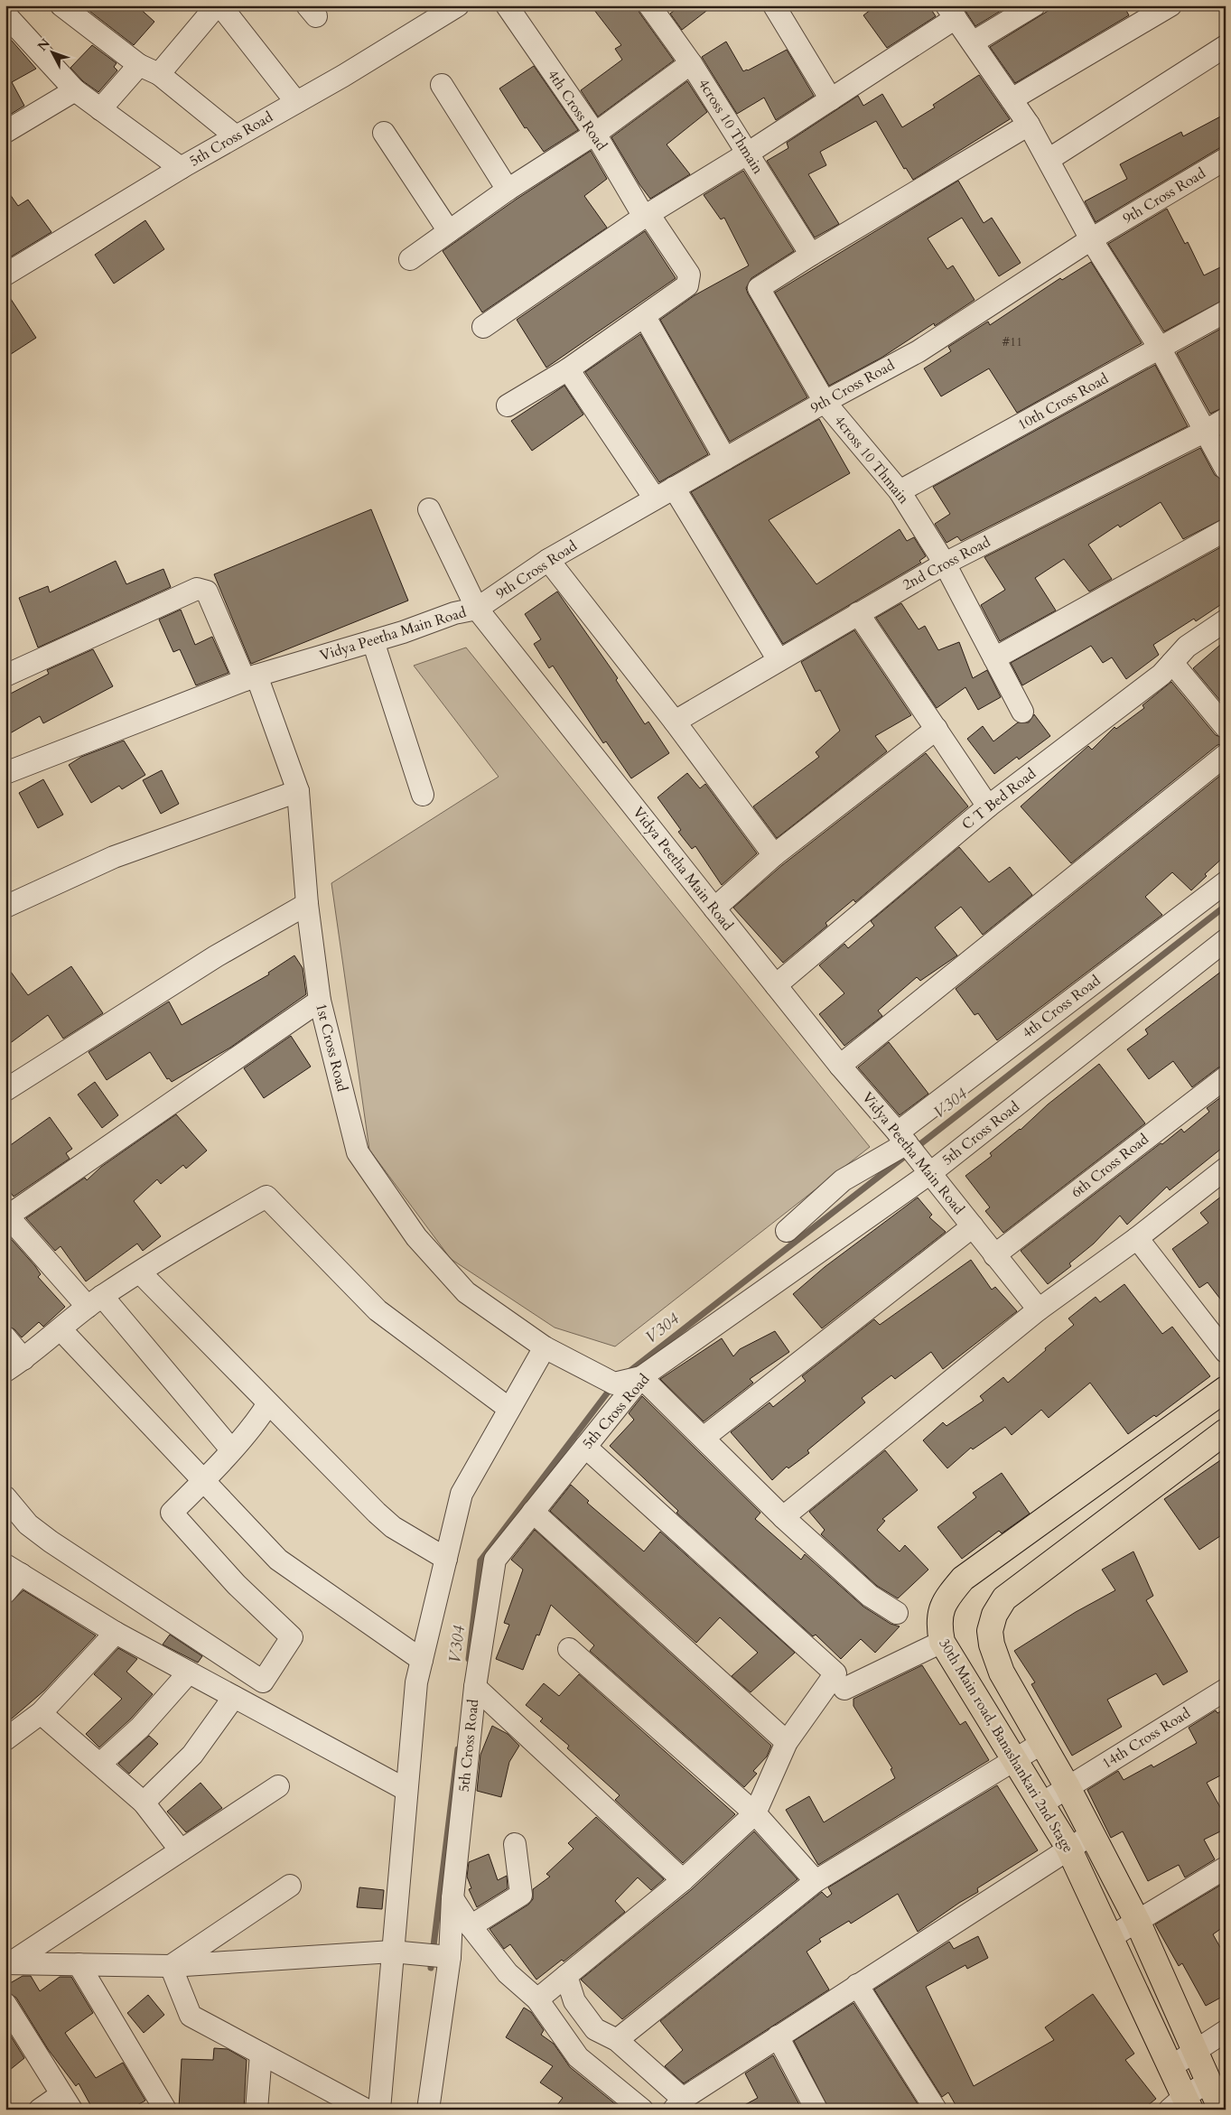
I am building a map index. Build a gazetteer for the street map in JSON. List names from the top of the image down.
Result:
{
  "streets": {
    "main road": ["30th Main road, Banashankari 2nd Stage"],
    "street": [
      "4th Cross Road",
      "4cross 10 Thmain",
      "5th Cross Road",
      "9th Cross Road",
      "10th Cross Road",
      "2nd Cross Road",
      "Vidya Peetha Main Road",
      "C T Bed Road",
      "1st Cross Road",
      "6th Cross Road",
      "14th Cross Road"
    ]
  },
  "crossings": [
    ["4th Cross Road", "5th Cross Road"],
    ["4th Cross Road", "Vidya Peetha Main Road"],
    ["4cross 10 Thmain", "9th Cross Road"],
    ["4cross 10 Thmain", "10th Cross Road"],
    ["4cross 10 Thmain", "2nd Cross Road"],
    ["5th Cross Road", "Vidya Peetha Main Road"],
    ["5th Cross Road", "1st Cross Road"],
    ["9th Cross Road", "Vidya Peetha Main Road"],
    ["Vidya Peetha Main Road", "C T Bed Road"],
    ["Vidya Peetha Main Road", "1st Cross Road"],
    ["Vidya Peetha Main Road", "6th Cross Road"],
    ["14th Cross Road", "30th Main road, Banashankari 2nd Stage"]
  ],
  "water": ["V304"],
  "house_numbers": ["#11"],
  "north": "top left"
}
